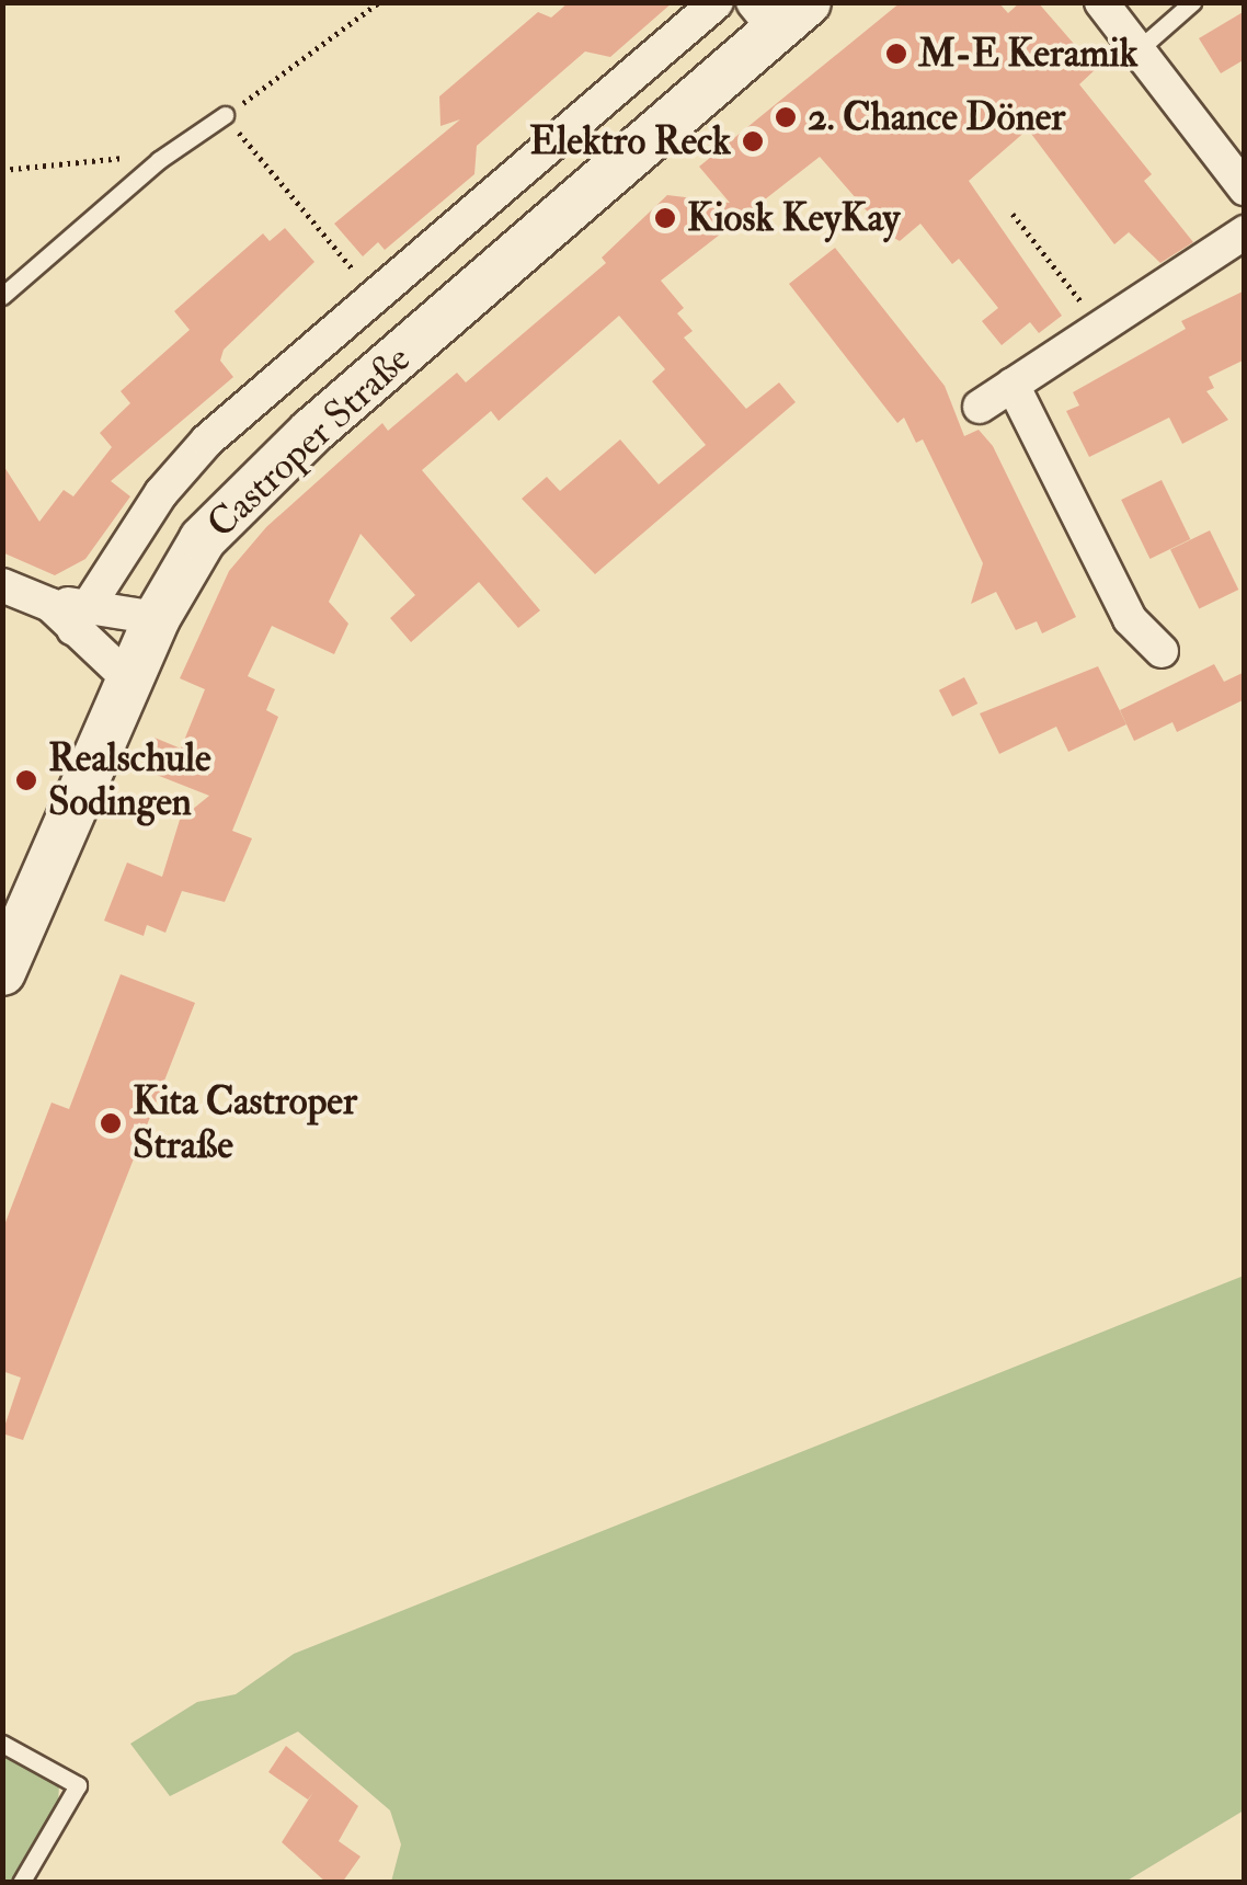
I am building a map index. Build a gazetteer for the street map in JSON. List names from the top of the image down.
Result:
{
  "streets": {
    "main road": ["Castroper Straße"]
  },
  "places": [
    "M-E Keramik",
    "2. Chance Döner",
    "Elektro Reck",
    "Kiosk KeyKay",
    "Realschule Sodingen",
    "Kita Castroper Straße"
  ]
}
